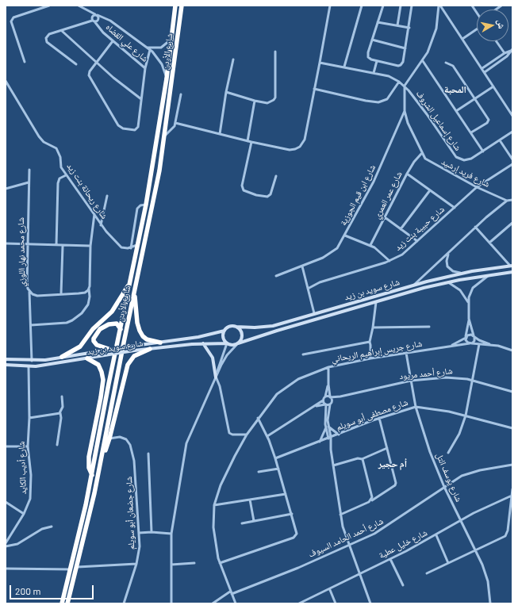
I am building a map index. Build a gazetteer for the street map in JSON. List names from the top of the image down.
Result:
{
  "streets": {
    "highway": ["شارع الأردن"],
    "main road": ["شارع سويد بن زيد"],
    "street": [
      "شارع علي القضاه",
      "شارع إسماعيل الشروف",
      "شارع فريد إرشيد",
      "شارع ريحانة بنت زيد",
      "شارع ابن قيم الجوزية",
      "شارع عمر العمري",
      "شارع حبيبة بنت زيد",
      "شارع محمد نهار اللوزي",
      "شارع جريس إبراهيم الريحاني",
      "شارع أحمد مريود",
      "شارع مصطفى أبو سويلم",
      "شارع أديب الكايد",
      "شارع يوسف التل",
      "شارع جضعان أبو سويلم",
      "شارع أحمد الحامد السيوف",
      "شارع خليل عطية"
    ]
  },
  "crossings": [
    ["شارع الأردن", "شارع جضعان أبو سويلم"],
    ["شارع فريد إرشيد", "شارع عمر العمري"],
    ["شارع فريد إرشيد", "شارع حبيبة بنت زيد"],
    ["شارع سويد بن زيد", "شارع أديب الكايد"],
    ["شارع جريس إبراهيم الريحاني", "شارع يوسف التل"],
    ["شارع جريس إبراهيم الريحاني", "شارع أحمد الحامد السيوف"],
    ["شارع أحمد مريود", "شارع يوسف التل"],
    ["شارع مصطفى أبو سويلم", "شارع يوسف التل"],
    ["شارع يوسف التل", "شارع أحمد الحامد السيوف"],
    ["شارع يوسف التل", "شارع خليل عطية"]
  ],
  "districts": ["المحبة", "أم حجير"],
  "scale_bar": "200 m",
  "north": "right"
}
